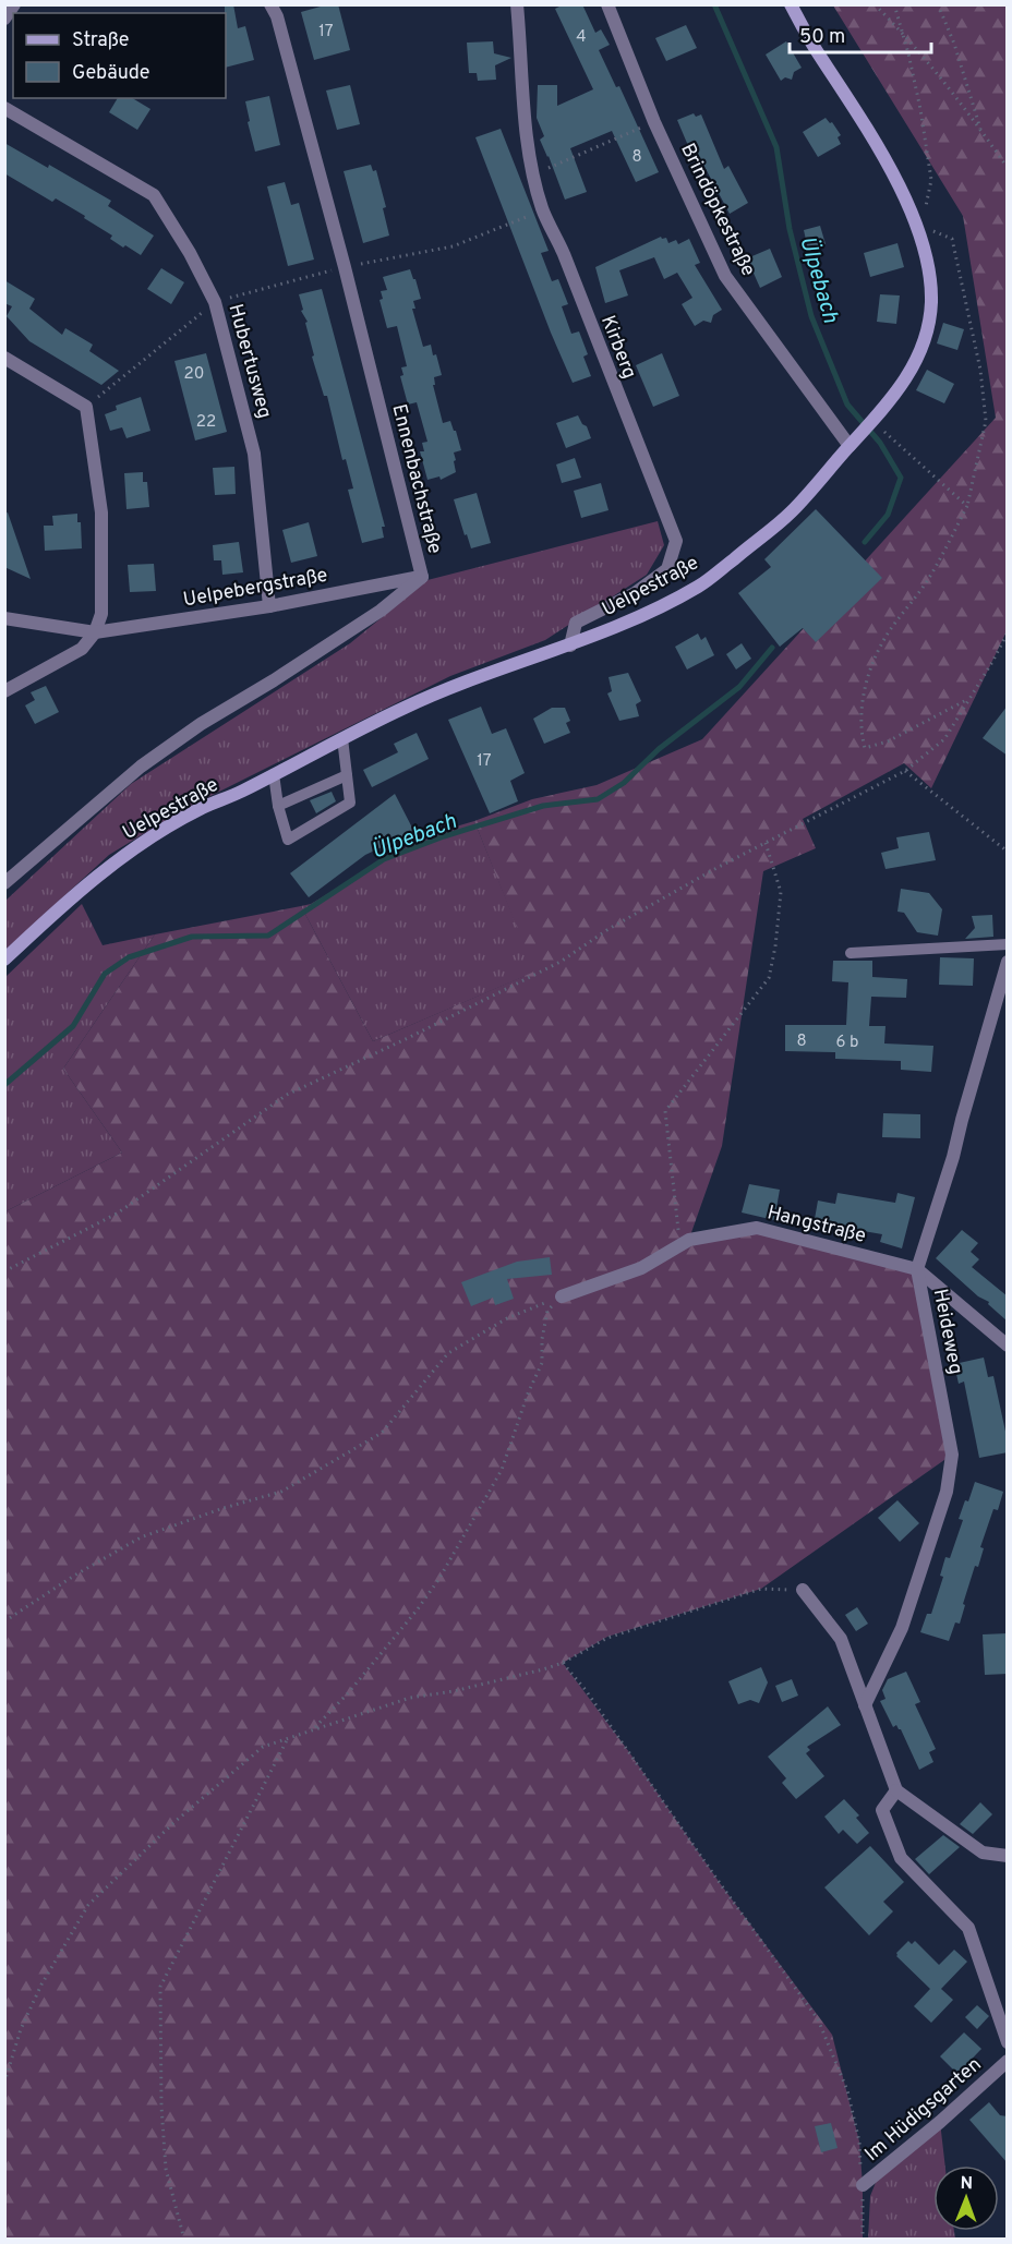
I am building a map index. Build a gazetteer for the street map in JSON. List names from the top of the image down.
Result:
{
  "streets": {
    "main road": ["Uelpestraße"],
    "street": [
      "Brindöpkestraße",
      "Kirberg",
      "Hubertusweg",
      "Ennenbachstraße",
      "Uelpebergstraße",
      "Hangstraße",
      "Heideweg",
      "Im Hüdigsgarten"
    ]
  },
  "crossings": [
    ["Brindöpkestraße", "Uelpestraße"],
    ["Kirberg", "Uelpestraße"],
    ["Hubertusweg", "Uelpebergstraße"],
    ["Ennenbachstraße", "Uelpebergstraße"],
    ["Hangstraße", "Heideweg"]
  ],
  "water": ["Ülpebach"],
  "house_numbers": [
    "17",
    "4",
    "8",
    "20",
    "22",
    "17",
    "8",
    "6 b"
  ],
  "legend": ["Straße", "Gebäude"],
  "scale_bar": "50 m",
  "north": "top"
}
